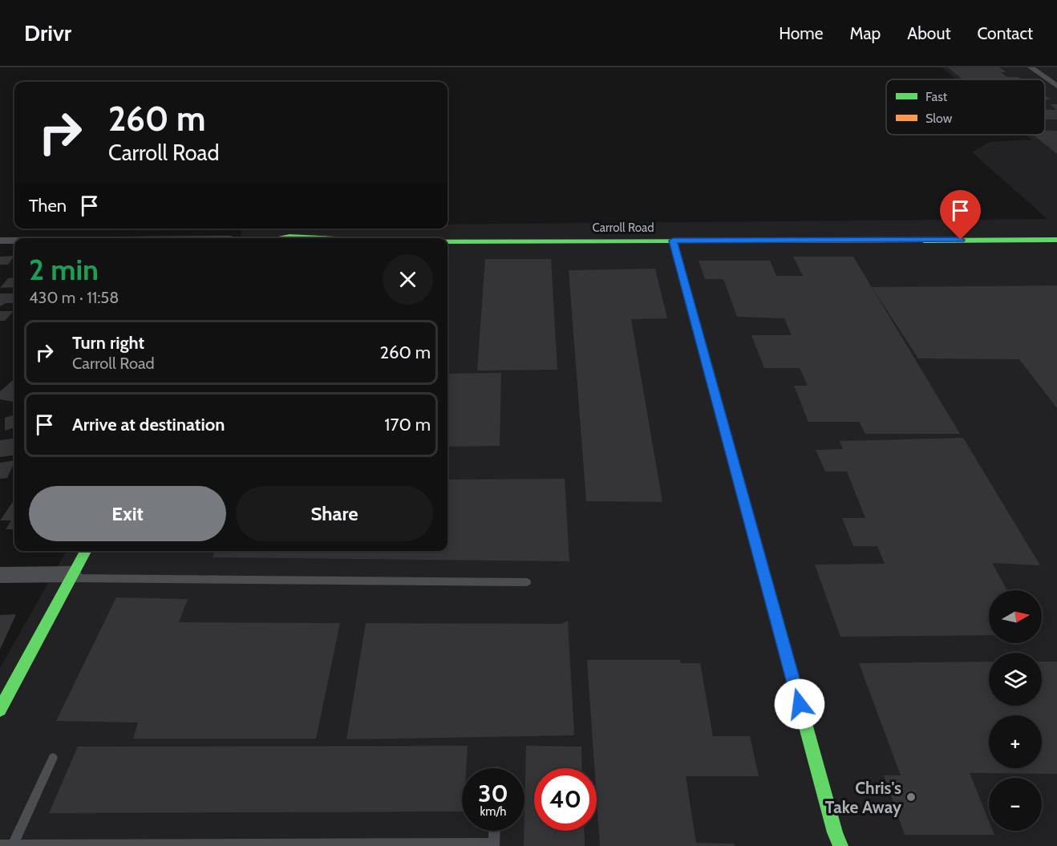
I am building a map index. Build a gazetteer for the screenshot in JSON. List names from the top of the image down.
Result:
{
  "streets": {
    "street": ["Carroll Road"]
  },
  "places": ["Chris's Take Away"],
  "legend": ["Fast", "Slow"],
  "north": "right",
  "page": {
    "header": "Drivr",
    "nav": [
      "Home",
      "Map",
      "About",
      "Contact"
    ],
    "turn": ["260 m", "Carroll Road"],
    "then": "Then",
    "heading": ["2 min", "430 m · 11:58"],
    "list": [
      {
        "name": "Turn right",
        "note": "Carroll Road",
        "value": "260 m"
      },
      {
        "name": "Arrive at destination",
        "value": "170 m"
      }
    ],
    "buttons": ["Exit", "Share"],
    "map_buttons": ["+", "−"],
    "speed": "30 km/h",
    "limit": "40"
  }
}
